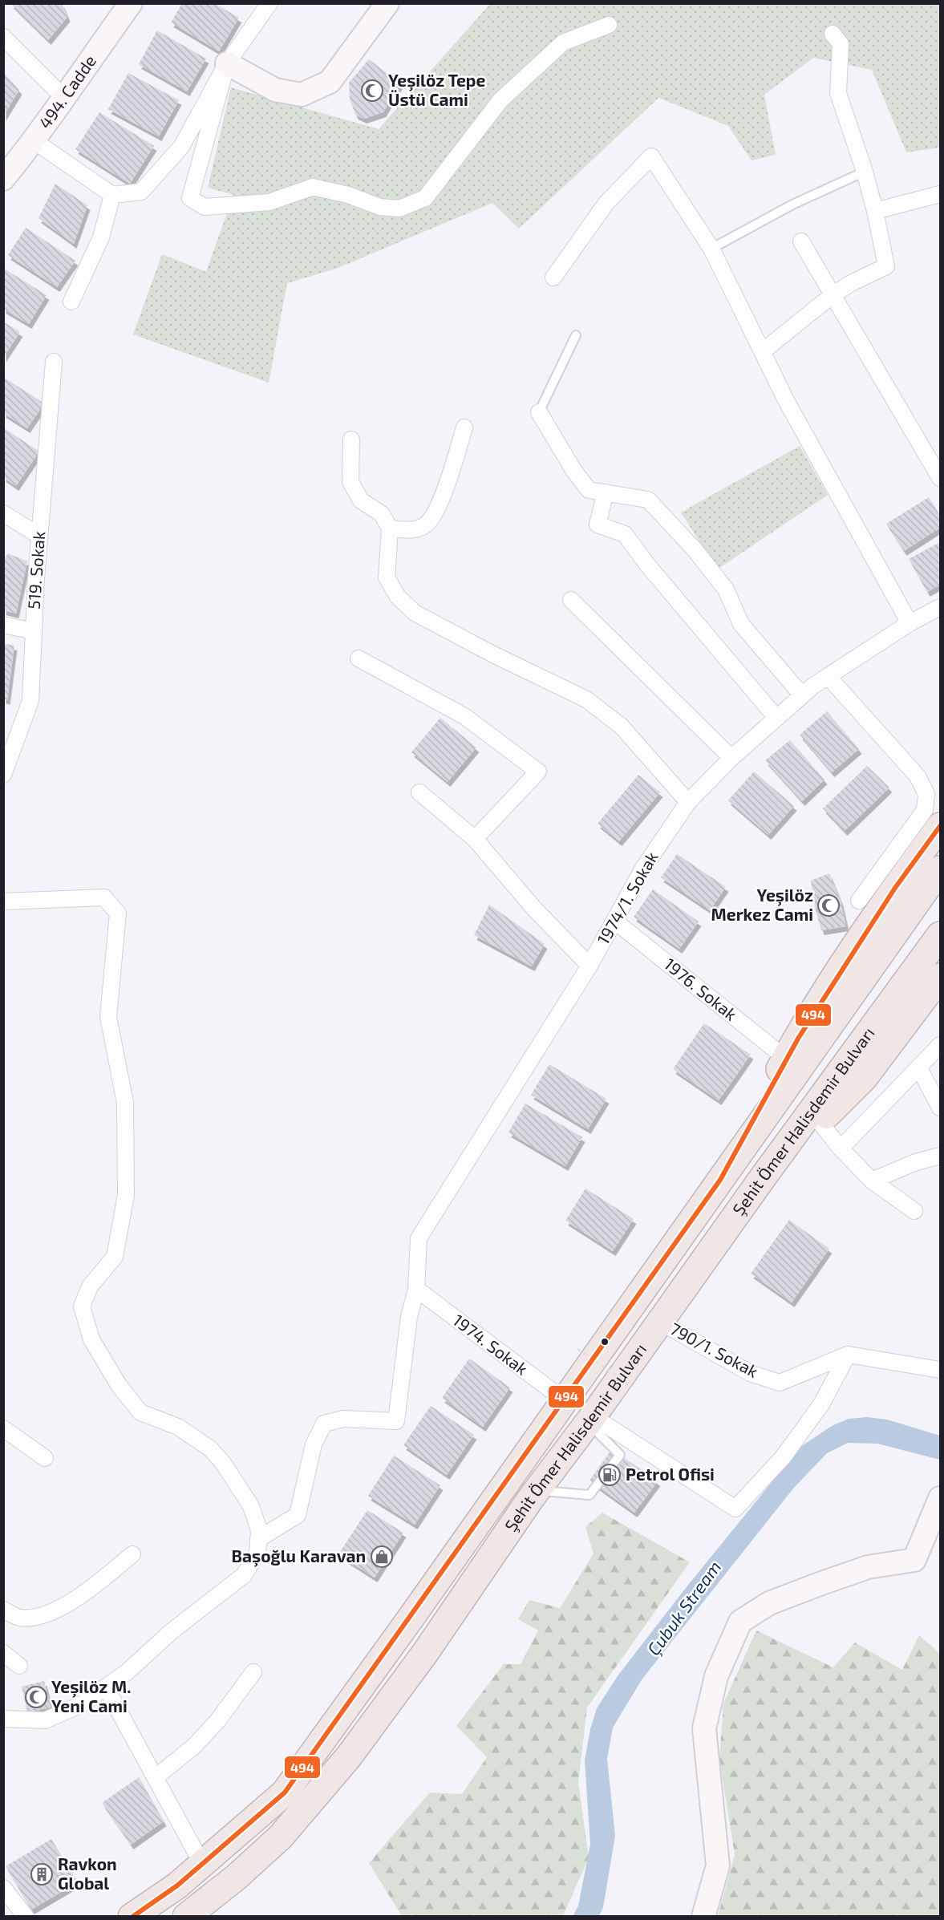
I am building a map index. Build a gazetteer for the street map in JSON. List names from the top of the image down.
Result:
{
  "streets": {
    "highway": ["Şehit Ömer Halisdemir Bulvarı"],
    "street": [
      "494. Cadde",
      "519. Sokak",
      "1974/1. Sokak",
      "1976. Sokak",
      "1974. Sokak",
      "790/1. Sokak"
    ]
  },
  "crossings": [
    ["1974/1. Sokak", "1976. Sokak"],
    ["1974/1. Sokak", "1974. Sokak"],
    ["1976. Sokak", "Şehit Ömer Halisdemir Bulvarı"],
    ["Şehit Ömer Halisdemir Bulvarı", "1974. Sokak"],
    ["Şehit Ömer Halisdemir Bulvarı", "790/1. Sokak"]
  ],
  "water": ["Çubuk Stream"],
  "places": {
    "mosque": ["Yeşilöz Tepe Üstü Cami", "Yeşilöz Merkez Cami", "Yeşilöz M. Yeni Cami"],
    "fuel station": ["Petrol Ofisi"],
    "shop": ["Başoğlu Karavan"],
    "building": ["Ravkon Global"]
  },
  "lines": ["transit line 494"]
}
